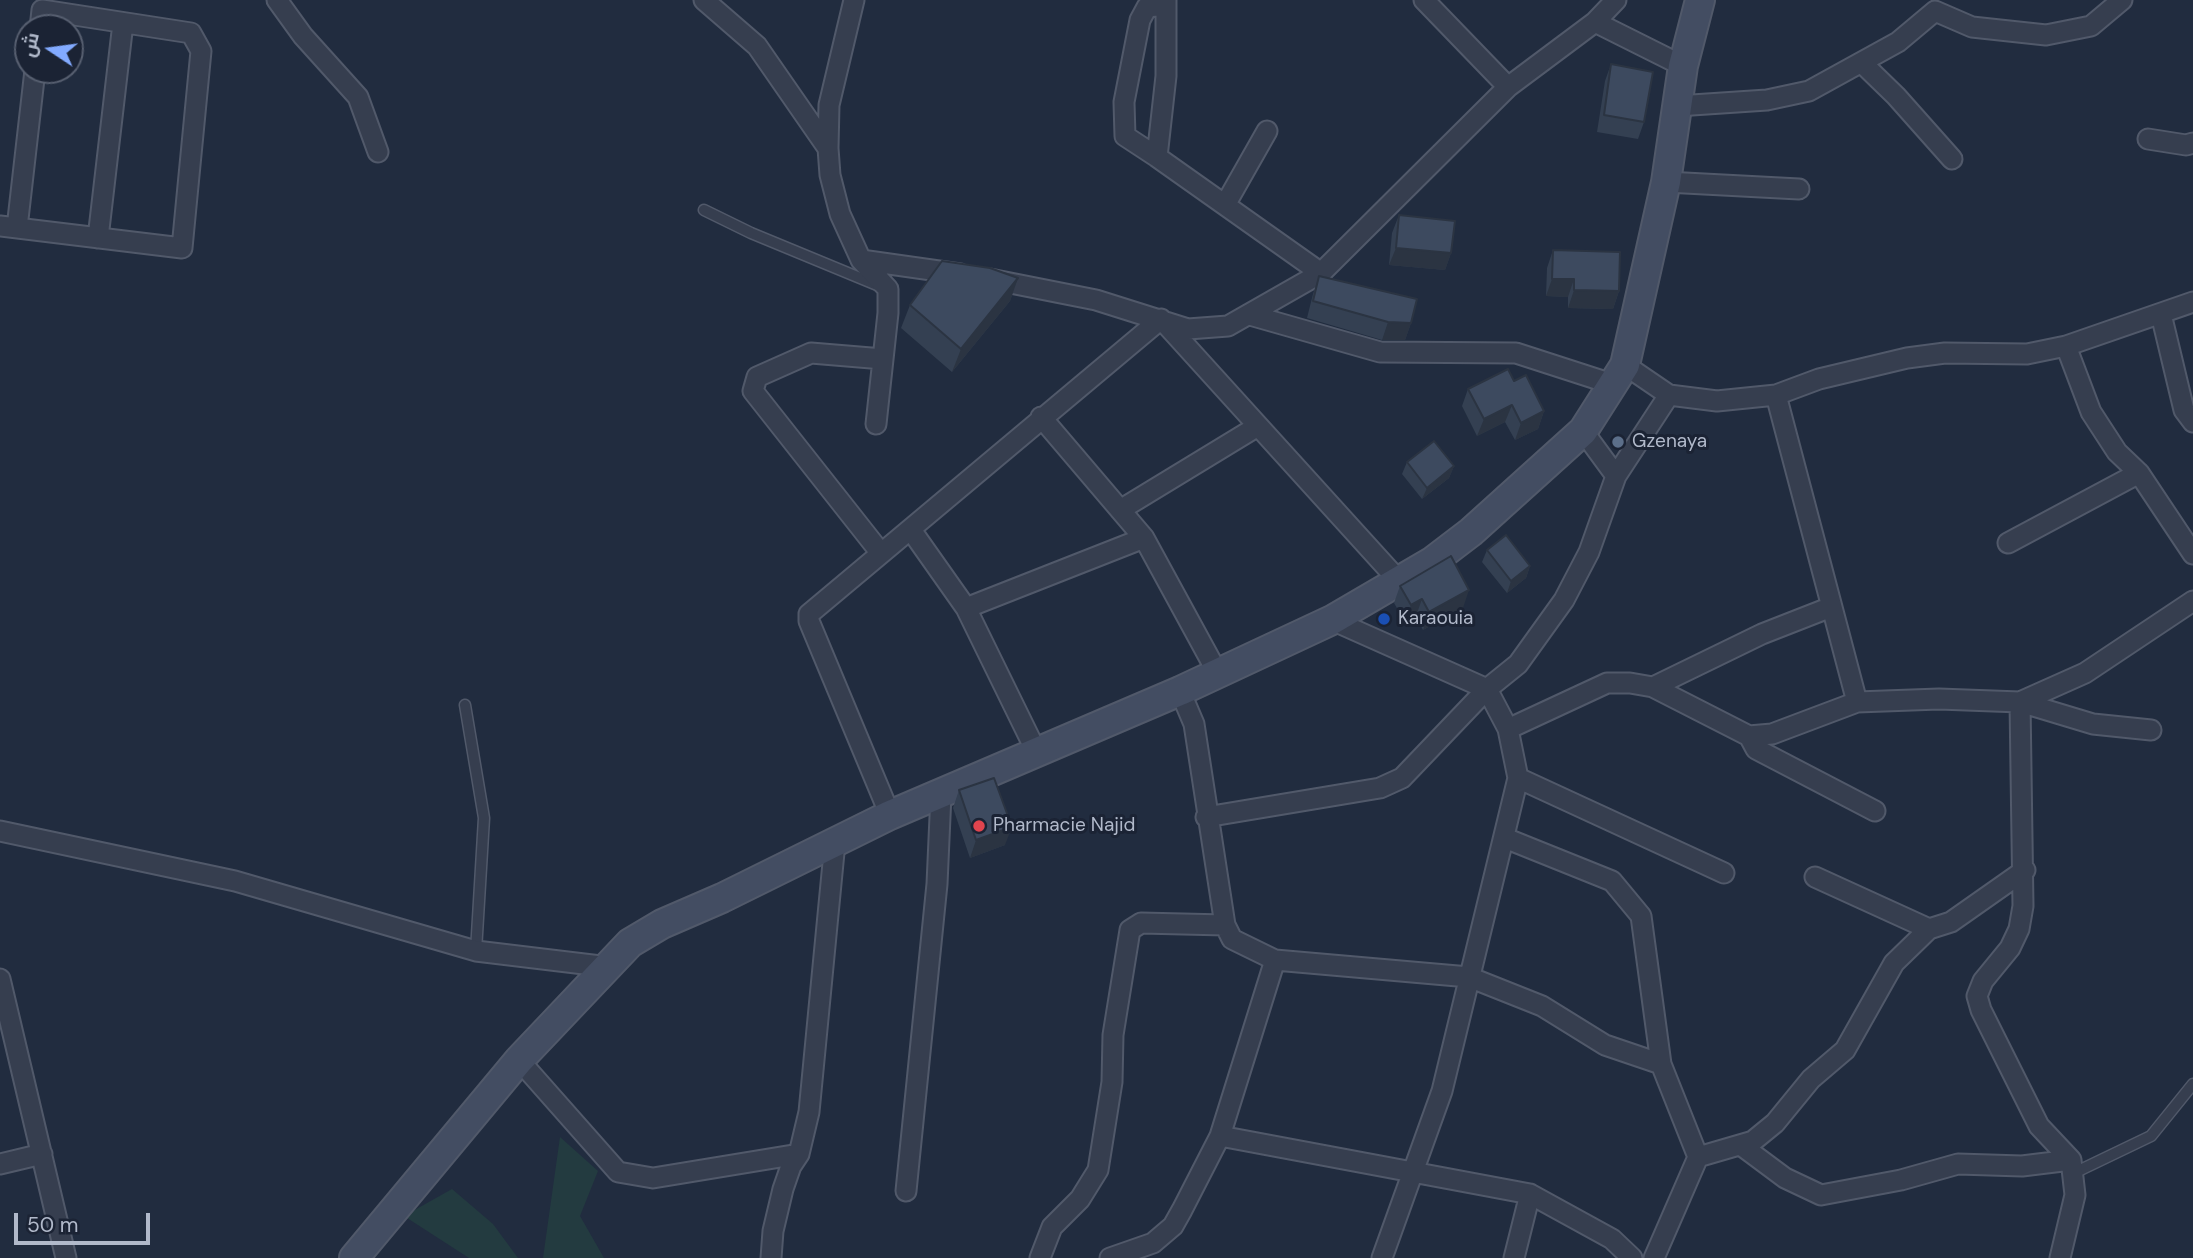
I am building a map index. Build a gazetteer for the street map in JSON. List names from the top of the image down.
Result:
{
  "places": ["Gzenaya", "Karaouia", "Pharmacie Najid"],
  "scale_bar": "50 m",
  "north": "left"
}
